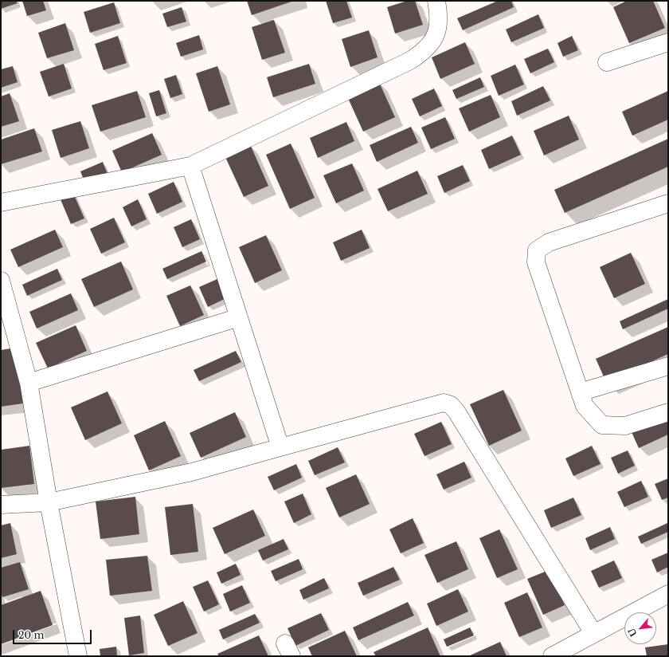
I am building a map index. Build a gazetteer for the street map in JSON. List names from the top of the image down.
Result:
{
  "scale_bar": "20 m",
  "north": "bottom left"
}
